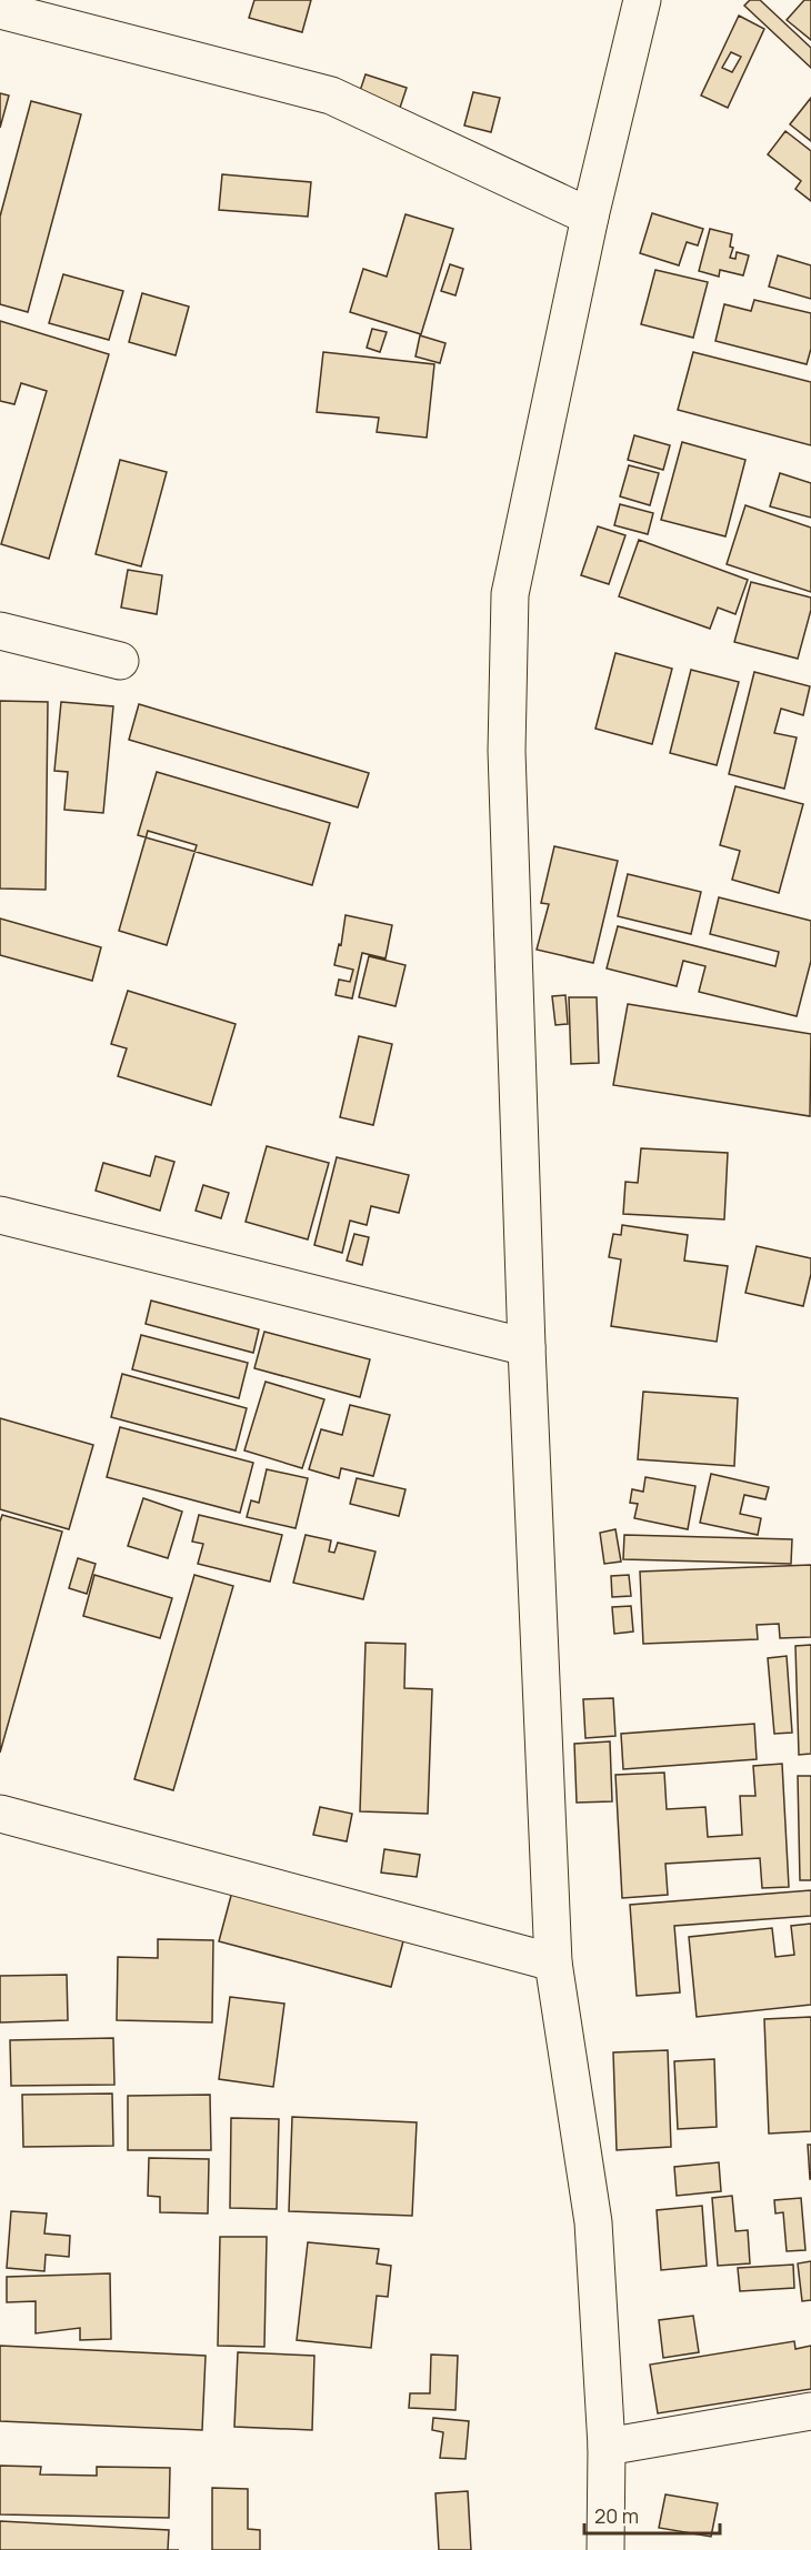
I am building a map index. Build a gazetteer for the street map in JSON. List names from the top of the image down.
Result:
{
  "scale_bar": "20 m"
}
